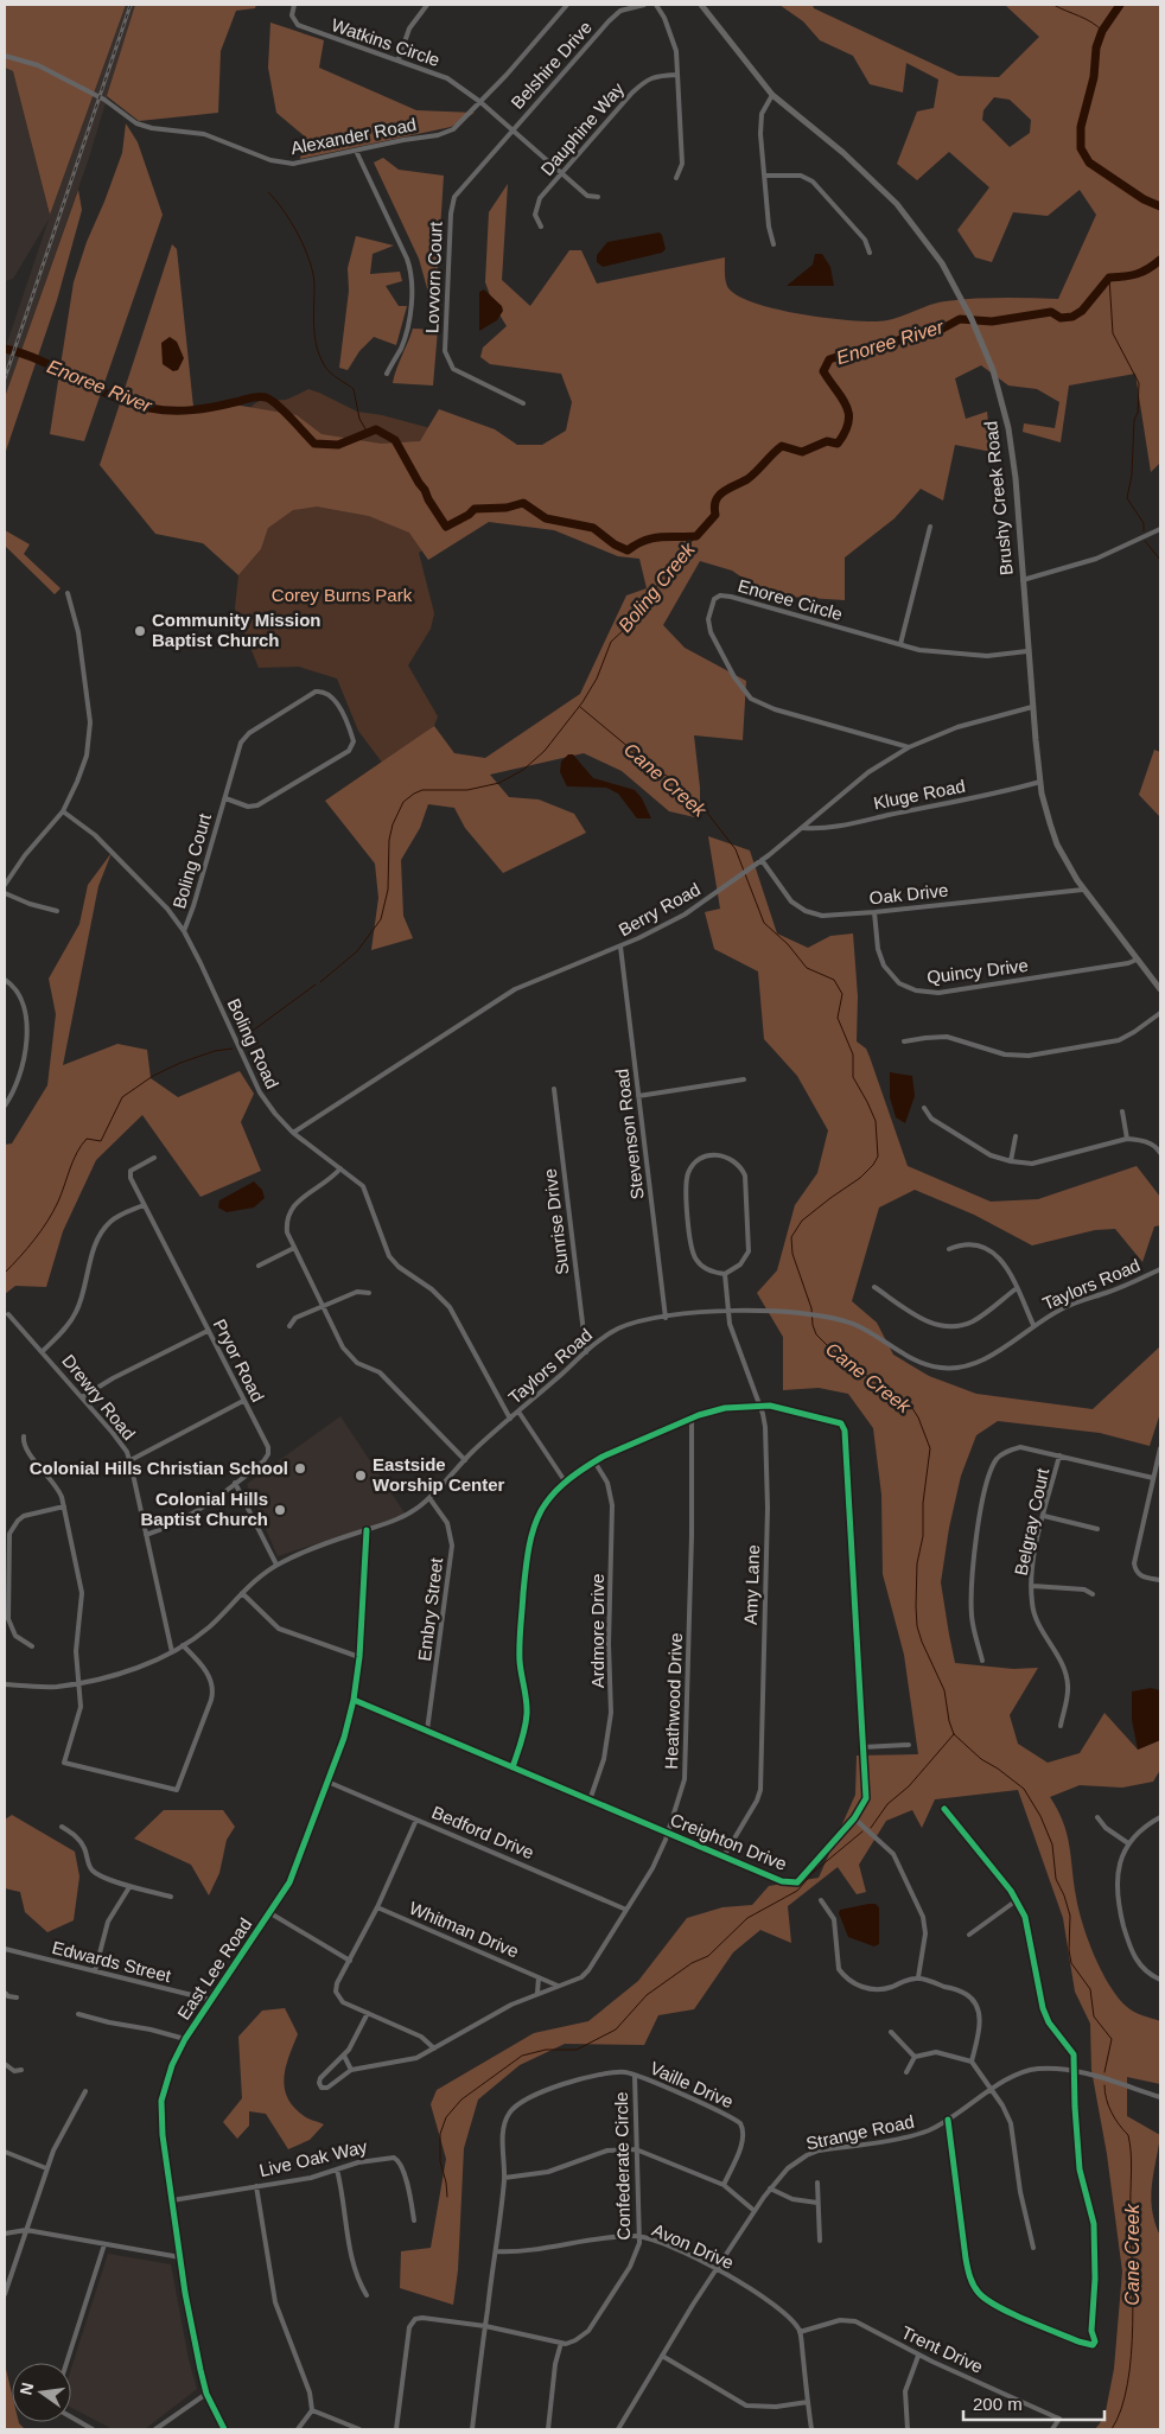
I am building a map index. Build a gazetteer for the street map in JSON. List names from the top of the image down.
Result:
{
  "streets": {
    "main road": ["Brushy Creek Road"],
    "street": [
      "Watkins Circle",
      "Belshire Drive",
      "Dauphine Way",
      "Alexander Road",
      "Lovvorn Court",
      "Enoree Circle",
      "Kluge Road",
      "Boling Court",
      "Oak Drive",
      "Berry Road",
      "Quincy Drive",
      "Boling Road",
      "Stevenson Road",
      "Sunrise Drive",
      "Taylors Road",
      "Pryor Road",
      "Drewry Road",
      "Belgray Court",
      "Amy Lane",
      "Embry Street",
      "Ardmore Drive",
      "Heathwood Drive",
      "Bedford Drive",
      "Creighton Drive",
      "Whitman Drive",
      "Edwards Street",
      "East Lee Road",
      "Vaille Drive",
      "Strange Road",
      "Live Oak Way",
      "Confederate Circle",
      "Avon Drive",
      "Trent Drive"
    ]
  },
  "crossings": [
    ["Watkins Circle", "Belshire Drive"],
    ["Watkins Circle", "Dauphine Way"],
    ["Watkins Circle", "Alexander Road"],
    ["Watkins Circle", "Lovvorn Court"],
    ["Belshire Drive", "Lovvorn Court"],
    ["Brushy Creek Road", "Enoree Circle"],
    ["Brushy Creek Road", "Kluge Road"],
    ["Brushy Creek Road", "Oak Drive"],
    ["Brushy Creek Road", "Berry Road"],
    ["Brushy Creek Road", "Quincy Drive"],
    ["Enoree Circle", "Berry Road"],
    ["Kluge Road", "Berry Road"],
    ["Boling Court", "Boling Road"],
    ["Oak Drive", "Berry Road"],
    ["Oak Drive", "Quincy Drive"],
    ["Berry Road", "Boling Road"],
    ["Berry Road", "Stevenson Road"],
    ["Boling Road", "Taylors Road"],
    ["Stevenson Road", "Taylors Road"],
    ["Sunrise Drive", "Taylors Road"],
    ["Taylors Road", "Drewry Road"],
    ["Taylors Road", "Amy Lane"],
    ["Taylors Road", "Embry Street"],
    ["Taylors Road", "East Lee Road"],
    ["Pryor Road", "Drewry Road"],
    ["Amy Lane", "Creighton Drive"],
    ["Embry Street", "Creighton Drive"],
    ["Ardmore Drive", "Creighton Drive"],
    ["Heathwood Drive", "Bedford Drive"],
    ["Heathwood Drive", "Creighton Drive"],
    ["Heathwood Drive", "Whitman Drive"],
    ["Bedford Drive", "East Lee Road"],
    ["Creighton Drive", "East Lee Road"],
    ["Edwards Street", "East Lee Road"],
    ["East Lee Road", "Live Oak Way"],
    ["Vaille Drive", "Confederate Circle"],
    ["Strange Road", "Avon Drive"],
    ["Confederate Circle", "Avon Drive"],
    ["Avon Drive", "Trent Drive"]
  ],
  "water": ["Enoree River", "Boling Creek", "Cane Creek"],
  "parks": ["Corey Burns Park"],
  "places": [
    "Community Mission Baptist Church",
    "Colonial Hills Christian School",
    "Eastside Worship Center",
    "Colonial Hills Baptist Church"
  ],
  "scale_bar": "200 m",
  "north": "left"
}
